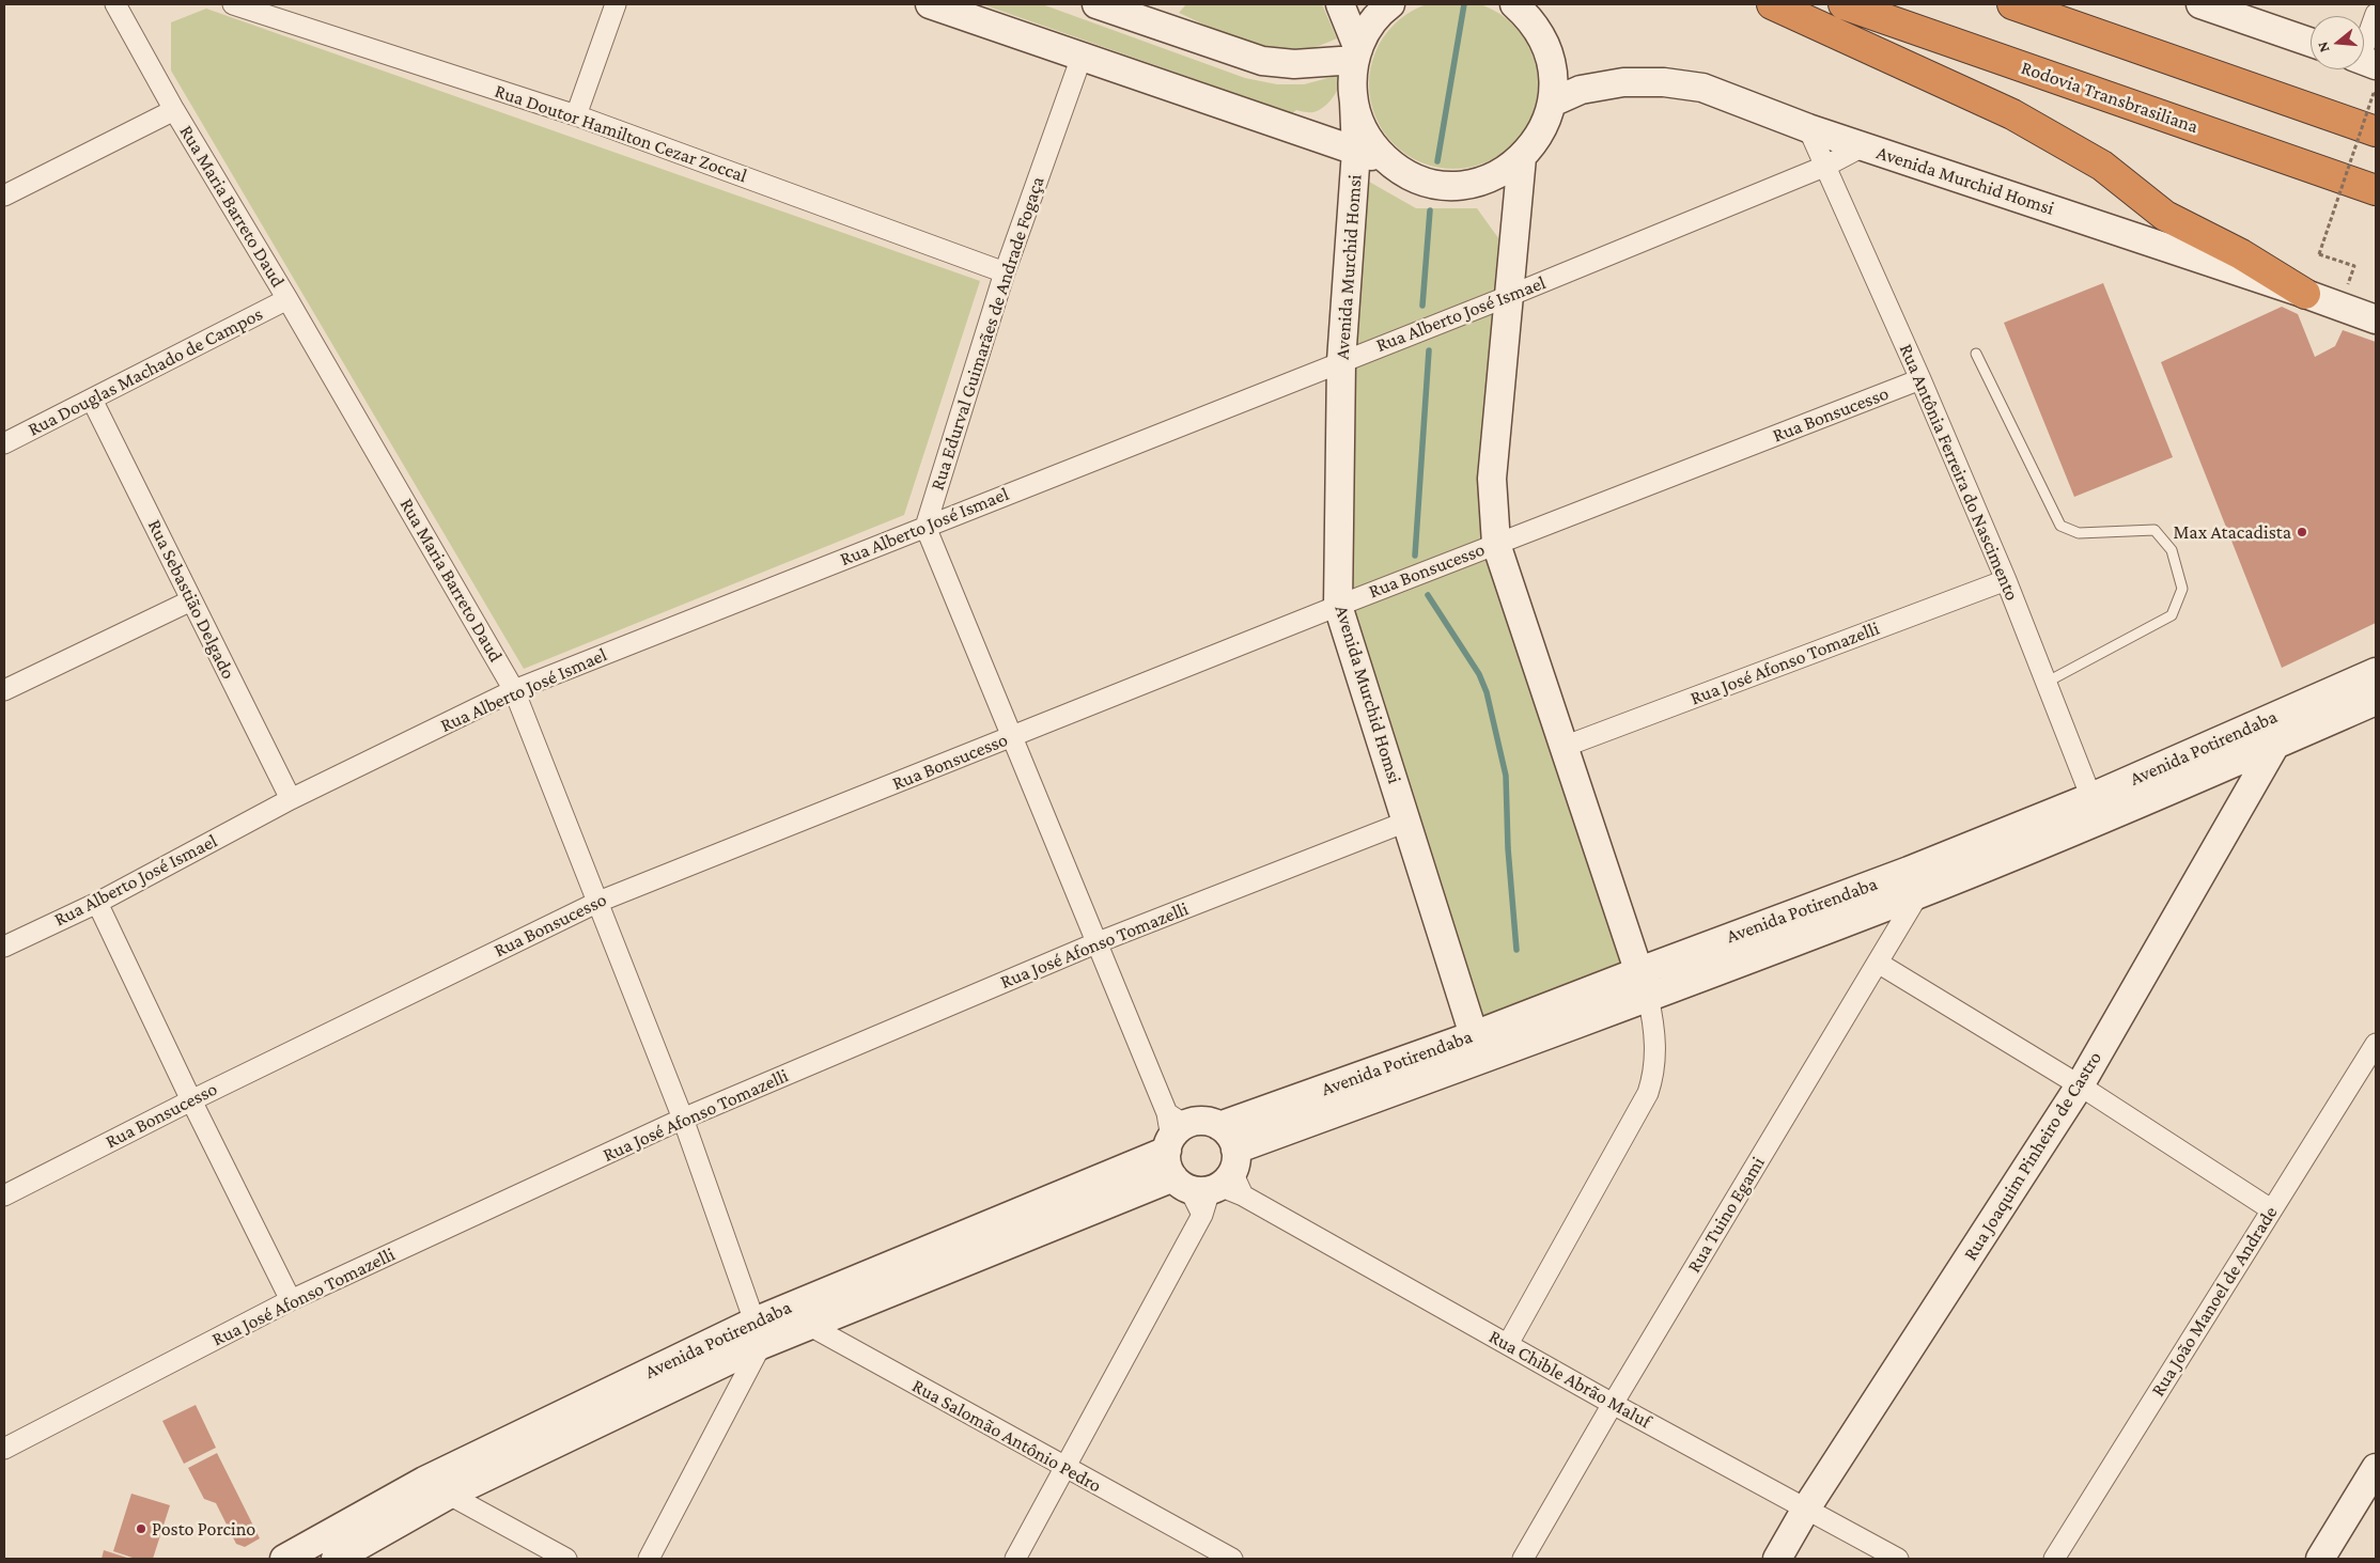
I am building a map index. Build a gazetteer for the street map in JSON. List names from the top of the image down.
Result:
{
  "streets": {
    "highway": ["Rodovia Transbrasiliana"],
    "main road": ["Avenida Murchid Homsi", "Avenida Potirendaba", "Rua Joaquim Pinheiro de Castro"],
    "street": [
      "Rua Doutor Hamilton Cezar Zoccal",
      "Rua Maria Barreto Daud",
      "Rua Alberto José Ismael",
      "Rua Edurval Guimarães de Andrade Fogaça",
      "Rua Douglas Machado de Campos",
      "Rua Bonsucesso",
      "Rua Antônia Ferreira do Nascimento",
      "Rua Sebastião Delgado",
      "Rua José Afonso Tomazelli",
      "Rua Tuino Egami",
      "Rua João Manoel de Andrade",
      "Rua Chible Abrão Maluf",
      "Rua Salomão Antônio Pedro"
    ]
  },
  "crossings": [
    ["Rua Doutor Hamilton Cezar Zoccal", "Rua Edurval Guimarães de Andrade Fogaça"],
    ["Avenida Murchid Homsi", "Rua Alberto José Ismael"],
    ["Avenida Murchid Homsi", "Rua Edurval Guimarães de Andrade Fogaça"],
    ["Avenida Murchid Homsi", "Rua Bonsucesso"],
    ["Avenida Murchid Homsi", "Rua Antônia Ferreira do Nascimento"],
    ["Avenida Murchid Homsi", "Rua José Afonso Tomazelli"],
    ["Avenida Murchid Homsi", "Avenida Potirendaba"],
    ["Rua Maria Barreto Daud", "Rua Alberto José Ismael"],
    ["Rua Maria Barreto Daud", "Rua Douglas Machado de Campos"],
    ["Rua Maria Barreto Daud", "Rua Bonsucesso"],
    ["Rua Maria Barreto Daud", "Rua José Afonso Tomazelli"],
    ["Rua Maria Barreto Daud", "Avenida Potirendaba"],
    ["Rua Alberto José Ismael", "Rua Edurval Guimarães de Andrade Fogaça"],
    ["Rua Alberto José Ismael", "Rua Antônia Ferreira do Nascimento"],
    ["Rua Alberto José Ismael", "Rua Sebastião Delgado"],
    ["Rua Douglas Machado de Campos", "Rua Sebastião Delgado"],
    ["Rua Bonsucesso", "Rua Antônia Ferreira do Nascimento"],
    ["Rua Antônia Ferreira do Nascimento", "Rua José Afonso Tomazelli"],
    ["Rua Antônia Ferreira do Nascimento", "Avenida Potirendaba"],
    ["Avenida Potirendaba", "Rua Joaquim Pinheiro de Castro"],
    ["Avenida Potirendaba", "Rua Tuino Egami"],
    ["Avenida Potirendaba", "Rua Chible Abrão Maluf"],
    ["Avenida Potirendaba", "Rua Salomão Antônio Pedro"],
    ["Rua Joaquim Pinheiro de Castro", "Rua Chible Abrão Maluf"],
    ["Rua Tuino Egami", "Rua Chible Abrão Maluf"]
  ],
  "places": ["Max Atacadista", "Posto Porcino"],
  "north": "left"
}
